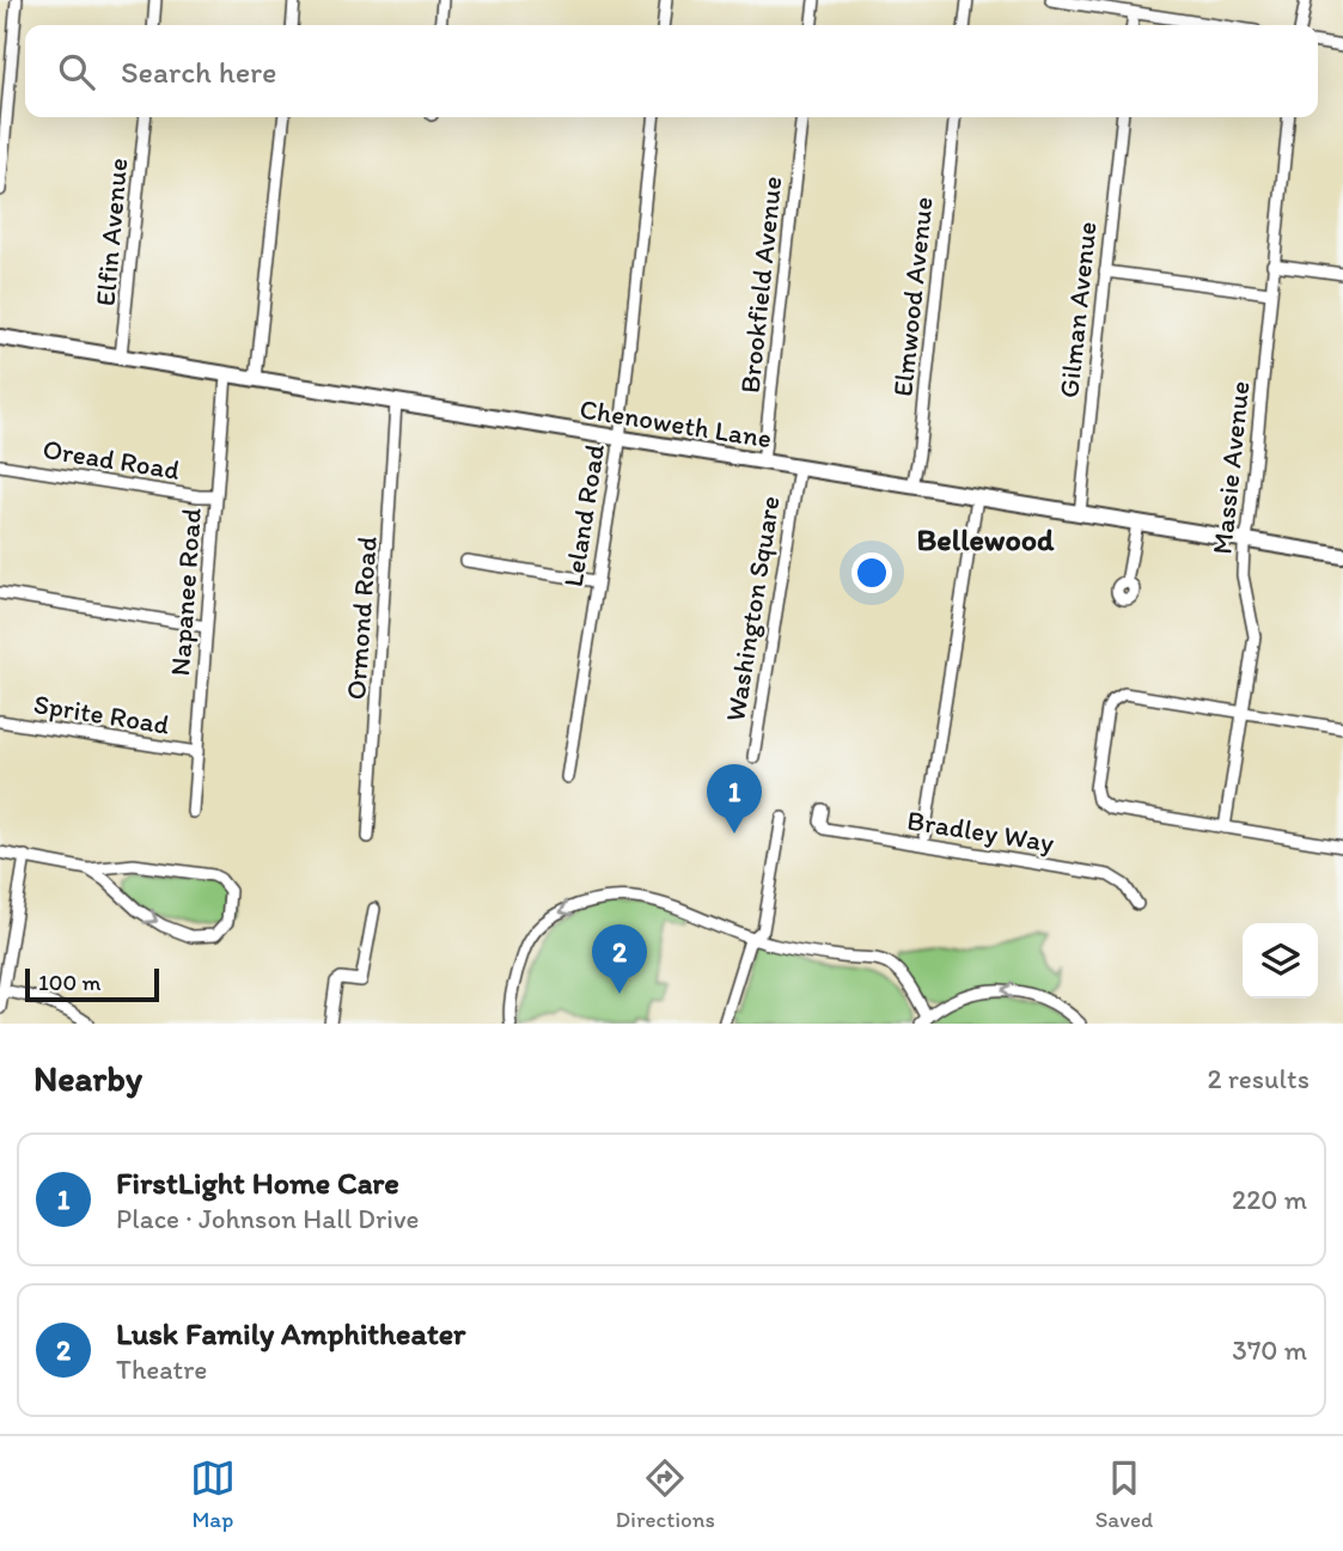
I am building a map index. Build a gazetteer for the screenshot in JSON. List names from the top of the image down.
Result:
{
  "streets": {
    "main road": ["Chenoweth Lane"],
    "street": [
      "Elfin Avenue",
      "Brookfield Avenue",
      "Elmwood Avenue",
      "Gilman Avenue",
      "Oread Road",
      "Massie Avenue",
      "Leland Road",
      "Napanee Road",
      "Washington Square",
      "Ormond Road",
      "Sprite Road",
      "Bradley Way"
    ]
  },
  "crossings": [
    ["Elfin Avenue", "Chenoweth Lane"],
    ["Brookfield Avenue", "Chenoweth Lane"],
    ["Elmwood Avenue", "Chenoweth Lane"],
    ["Gilman Avenue", "Chenoweth Lane"],
    ["Chenoweth Lane", "Massie Avenue"],
    ["Chenoweth Lane", "Leland Road"],
    ["Chenoweth Lane", "Napanee Road"],
    ["Chenoweth Lane", "Washington Square"],
    ["Chenoweth Lane", "Ormond Road"],
    ["Oread Road", "Napanee Road"],
    ["Napanee Road", "Sprite Road"]
  ],
  "districts": ["Bellewood"],
  "scale_bar": "100 m",
  "page": {
    "search": "Search here",
    "pins": ["1", "2"],
    "scale": "100 m",
    "heading": ["Nearby", "2 results"],
    "list": [
      {
        "mark": "1",
        "name": "FirstLight Home Care",
        "note": "Place · Johnson Hall Drive",
        "value": "220 m"
      },
      {
        "mark": "2",
        "name": "Lusk Family Amphitheater",
        "note": "Theatre",
        "value": "370 m"
      }
    ],
    "nav": ["Map", "Directions", "Saved"]
  }
}
